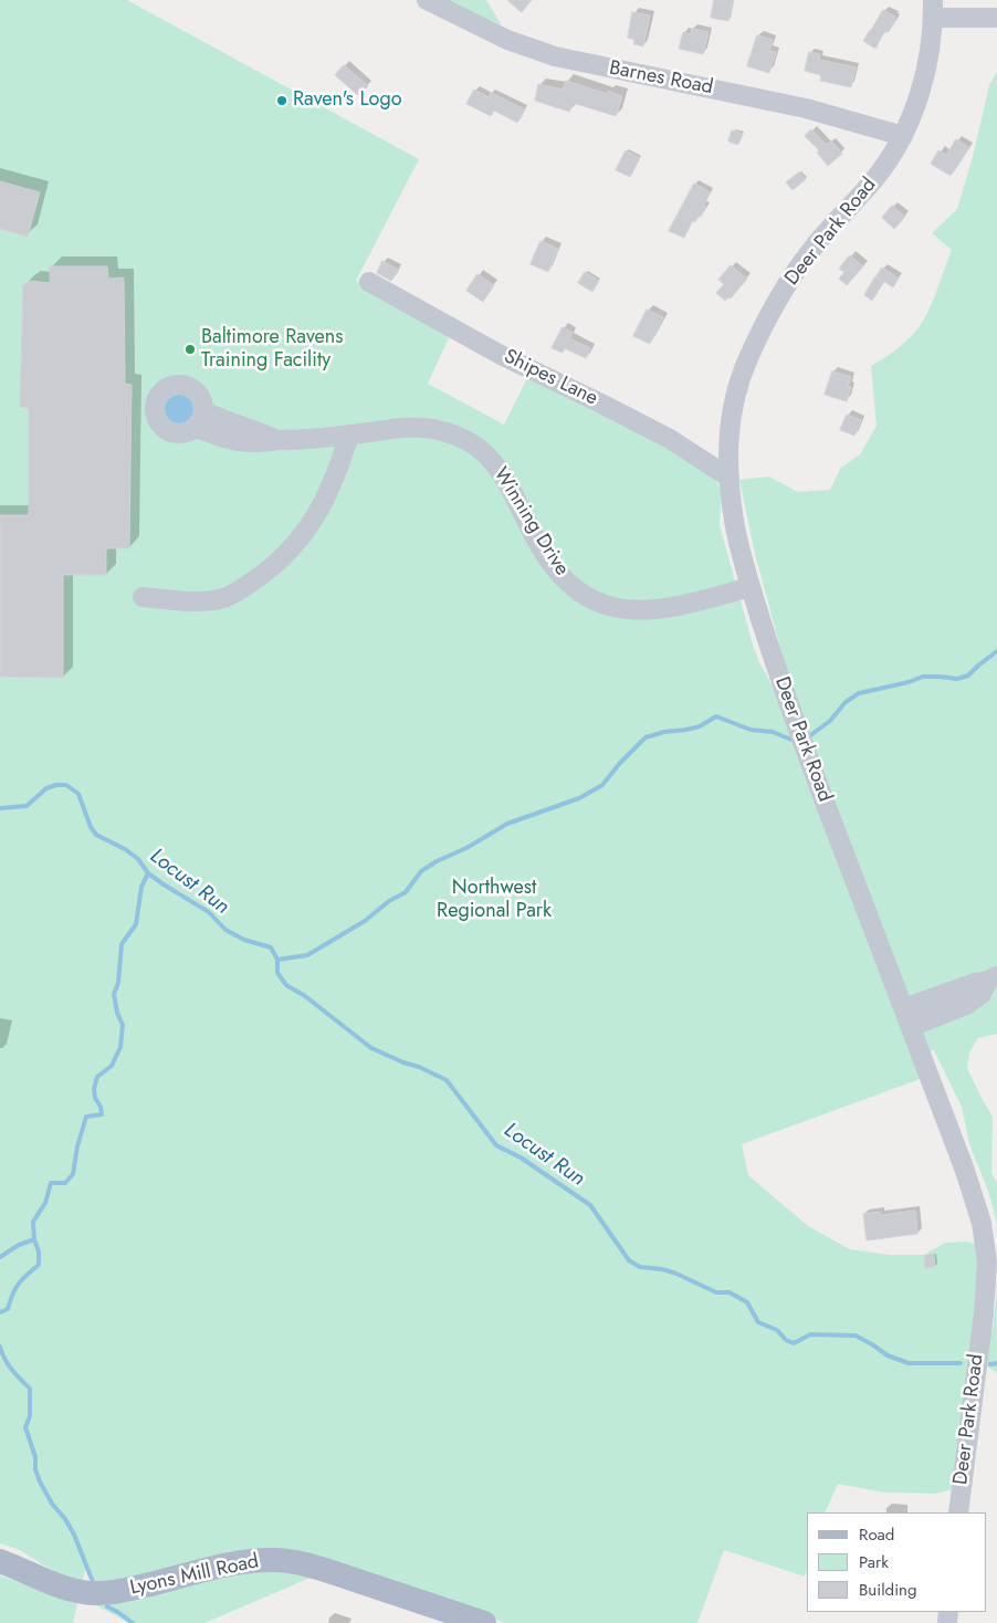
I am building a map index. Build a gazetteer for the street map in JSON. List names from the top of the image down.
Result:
{
  "streets": {
    "main road": ["Lyons Mill Road"],
    "street": [
      "Barnes Road",
      "Deer Park Road",
      "Shipes Lane",
      "Winning Drive"
    ]
  },
  "crossings": [
    ["Barnes Road", "Deer Park Road"],
    ["Deer Park Road", "Shipes Lane"],
    ["Deer Park Road", "Winning Drive"]
  ],
  "water": ["Locust Run"],
  "parks": ["Northwest Regional Park"],
  "places": ["Raven's Logo", "Baltimore Ravens Training Facility"],
  "legend": ["Road", "Park", "Building"]
}
